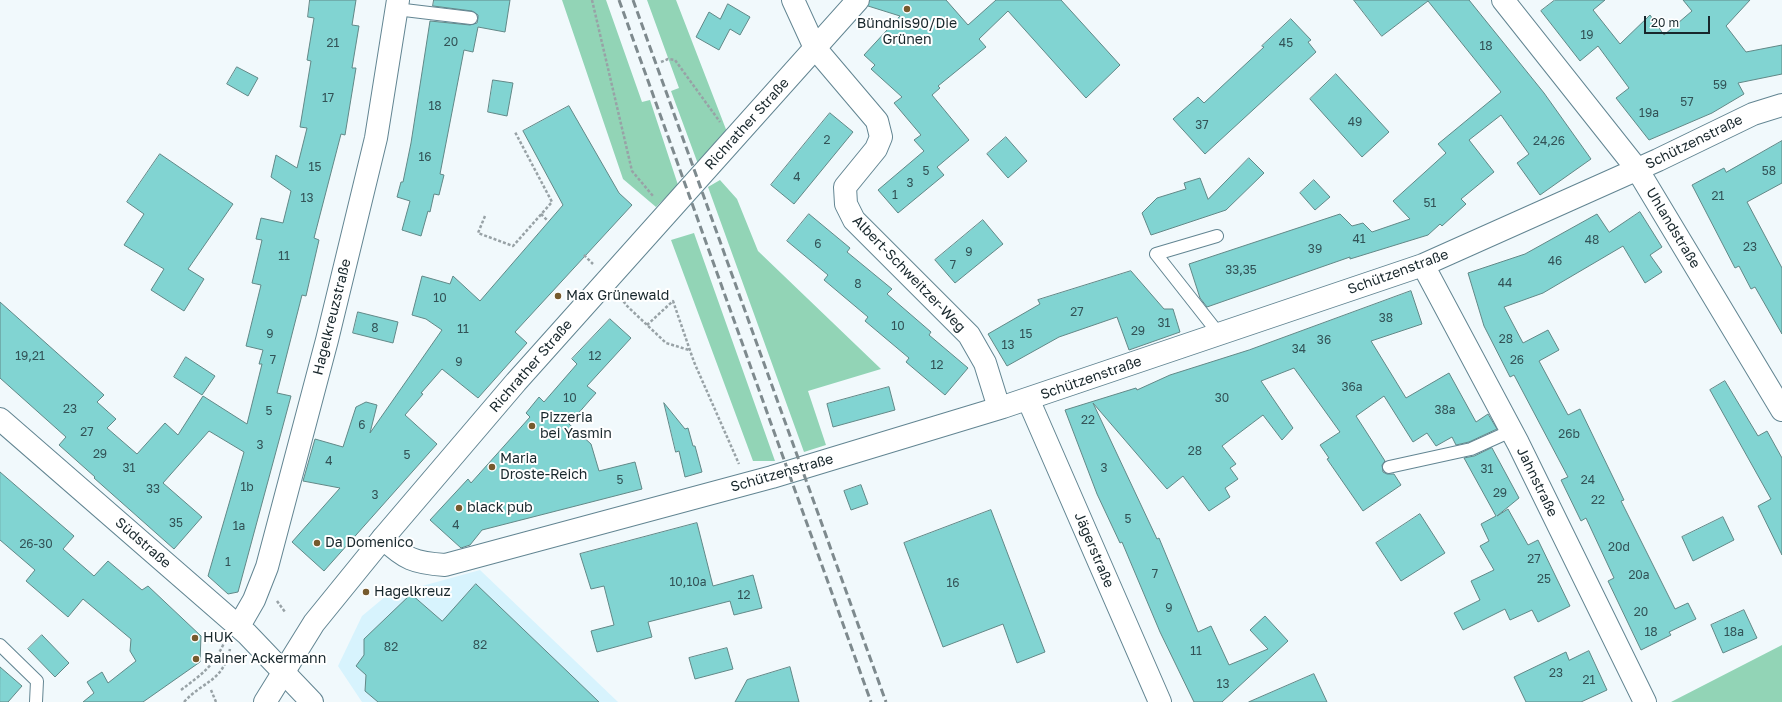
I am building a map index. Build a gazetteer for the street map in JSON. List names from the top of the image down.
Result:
{
  "streets": {
    "street": [
      "Richrather Straße",
      "Schützenstraße",
      "Uhlandstraße",
      "Albert-Schweitzer-Weg",
      "Hagelkreuzstraße",
      "Jahnstraße",
      "Südstraße",
      "Jägerstraße"
    ]
  },
  "crossings": [
    ["Richrather Straße", "Schützenstraße"],
    ["Richrather Straße", "Albert-Schweitzer-Weg"],
    ["Richrather Straße", "Südstraße"],
    ["Schützenstraße", "Uhlandstraße"],
    ["Schützenstraße", "Albert-Schweitzer-Weg"],
    ["Schützenstraße", "Jahnstraße"],
    ["Schützenstraße", "Jägerstraße"],
    ["Hagelkreuzstraße", "Südstraße"]
  ],
  "places": [
    "Bündnis90/Die Grünen",
    "Max Grünewald",
    "Pizzeria bei Yasmin",
    "Maria Droste-Reich",
    "black pub",
    "Da Domenico",
    "Hagelkreuz",
    "HUK",
    "Rainer Ackermann"
  ],
  "house_numbers": [
    "19",
    "20",
    "21",
    "45",
    "18",
    "59",
    "17",
    "57",
    "18",
    "19a",
    "49",
    "37",
    "2",
    "24,26",
    "16",
    "15",
    "5",
    "58",
    "4",
    "3",
    "1",
    "21",
    "13",
    "51",
    "41",
    "48",
    "6",
    "23",
    "39",
    "9",
    "11",
    "46",
    "7",
    "33,35",
    "44",
    "8",
    "10",
    "27",
    "38",
    "31",
    "10",
    "8",
    "11",
    "29",
    "9",
    "15",
    "28",
    "36",
    "13",
    "34",
    "19,21",
    "12",
    "7",
    "26",
    "9",
    "12",
    "36a",
    "10",
    "30",
    "23",
    "38a",
    "5",
    "22",
    "6",
    "27",
    "26b",
    "3",
    "28",
    "29",
    "5",
    "4",
    "31",
    "3",
    "31",
    "5",
    "24",
    "1b",
    "33",
    "29",
    "3",
    "22",
    "5",
    "35",
    "4",
    "1a",
    "26-30",
    "20d",
    "27",
    "1",
    "7",
    "20a",
    "25",
    "10,10a",
    "16",
    "12",
    "9",
    "20",
    "18",
    "18a",
    "82",
    "82",
    "11",
    "23",
    "21",
    "13"
  ],
  "scale_bar": "20 m"
}
